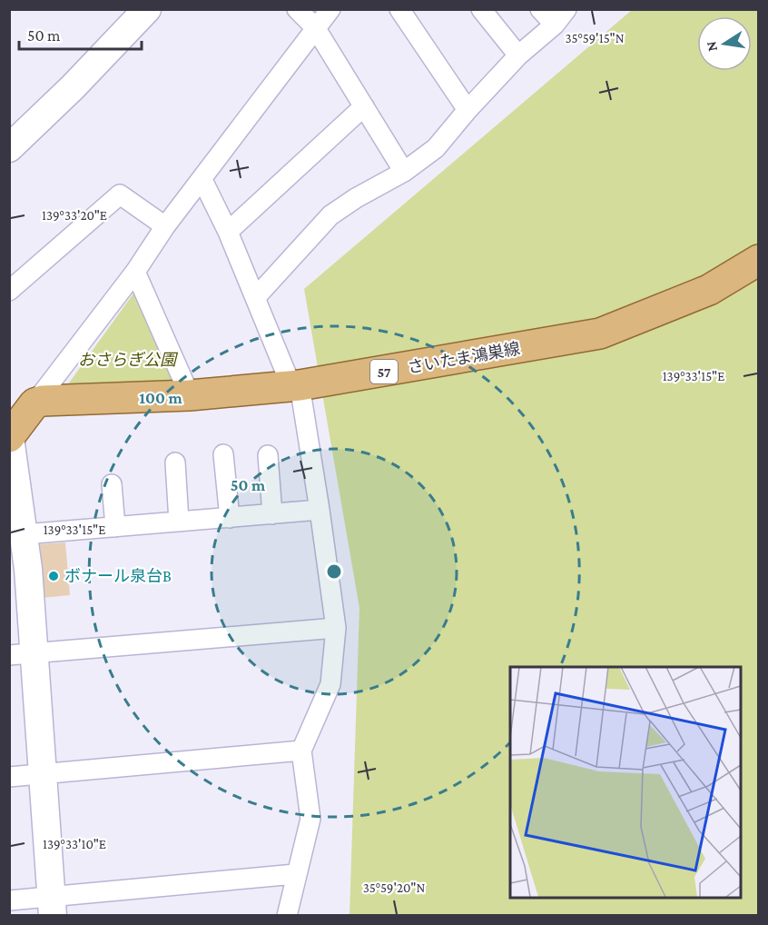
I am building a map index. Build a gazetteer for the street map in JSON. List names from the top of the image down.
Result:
{
  "streets": {
    "main road": ["さいたま鴻巣線", "57"]
  },
  "parks": ["おさらぎ公園"],
  "places": ["ボナール泉台B"],
  "scale_bar": "50 m",
  "north": "left",
  "coordinates": [
    "35°59'15\"N",
    "139°33'20\"E",
    "139°33'15\"E",
    "139°33'10\"E",
    "35°59'20\"N"
  ],
  "rings": ["100 m", "50 m"]
}
